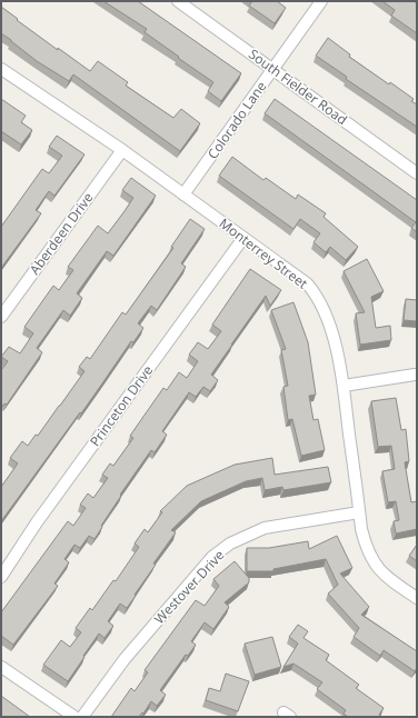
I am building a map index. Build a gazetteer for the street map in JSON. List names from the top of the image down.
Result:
{
  "streets": {
    "street": [
      "South Fielder Road",
      "Colorado Lane",
      "Aberdeen Drive",
      "Monterrey Street",
      "Princeton Drive",
      "Westover Drive"
    ]
  },
  "crossings": [
    ["South Fielder Road", "Colorado Lane"],
    ["Colorado Lane", "Monterrey Street"],
    ["Aberdeen Drive", "Monterrey Street"],
    ["Monterrey Street", "Princeton Drive"],
    ["Monterrey Street", "Westover Drive"]
  ]
}
